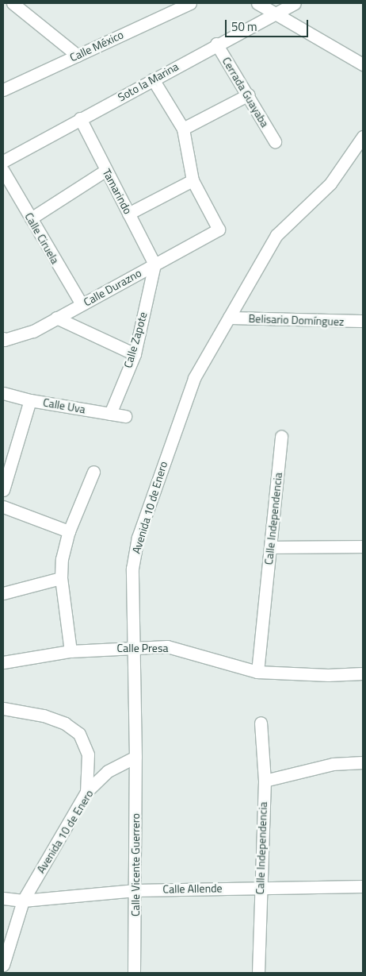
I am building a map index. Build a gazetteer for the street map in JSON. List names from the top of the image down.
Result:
{
  "streets": {
    "street": [
      "Calle México",
      "Soto la Marina",
      "Cerrada Guayaba",
      "Tamarindo",
      "Calle Ciruela",
      "Calle Durazno",
      "Belisario Domínguez",
      "Calle Zapote",
      "Calle Uva",
      "Avenida 10 de Enero",
      "Calle Independencia",
      "Calle Presa",
      "Calle Vicente Guerrero",
      "Calle Allende"
    ]
  },
  "crossings": [
    ["Soto la Marina", "Cerrada Guayaba"],
    ["Soto la Marina", "Tamarindo"],
    ["Tamarindo", "Calle Durazno"],
    ["Tamarindo", "Calle Zapote"],
    ["Calle Ciruela", "Calle Durazno"],
    ["Calle Durazno", "Calle Zapote"],
    ["Belisario Domínguez", "Avenida 10 de Enero"],
    ["Calle Zapote", "Calle Uva"],
    ["Avenida 10 de Enero", "Calle Presa"],
    ["Avenida 10 de Enero", "Calle Vicente Guerrero"],
    ["Avenida 10 de Enero", "Calle Allende"],
    ["Calle Independencia", "Calle Presa"],
    ["Calle Independencia", "Calle Allende"],
    ["Calle Vicente Guerrero", "Calle Allende"]
  ],
  "scale_bar": "50 m"
}
